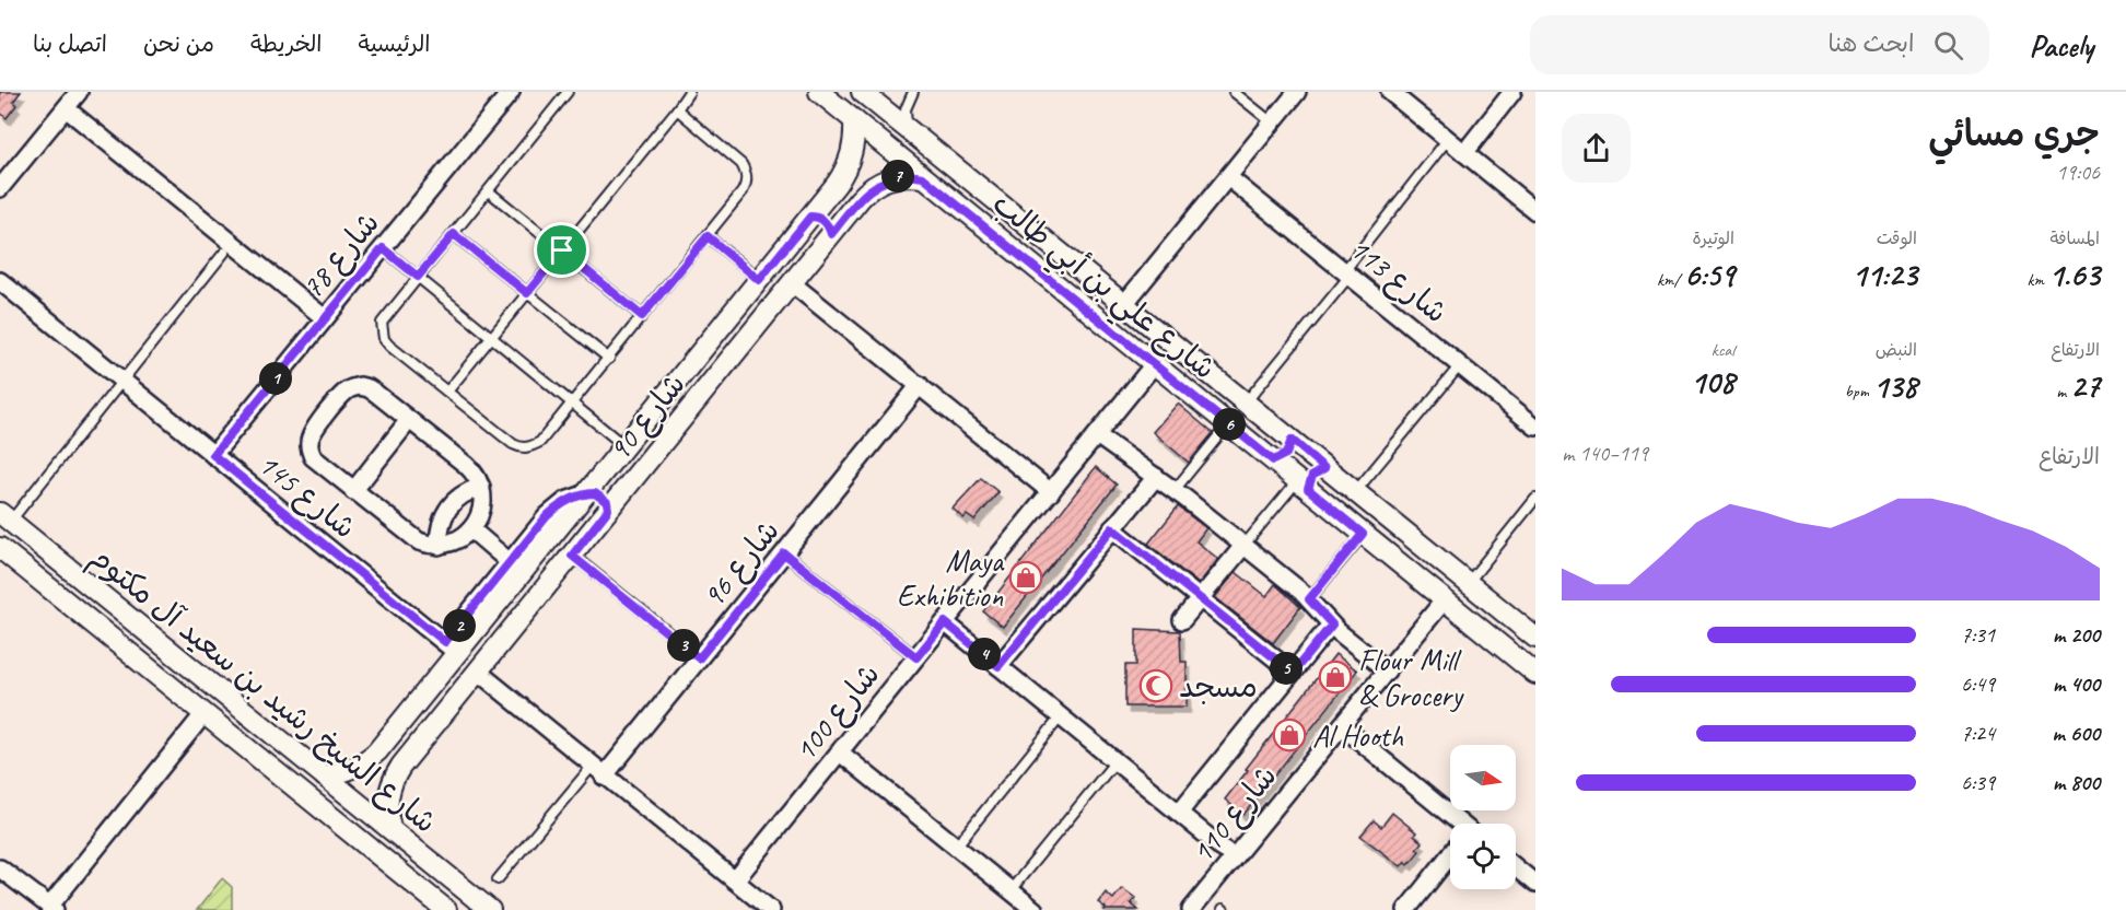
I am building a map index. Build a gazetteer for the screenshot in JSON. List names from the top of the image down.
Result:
{
  "streets": {
    "street": [
      "شارع 78",
      "شارع 113",
      "شارع علي بن أبي طالب",
      "شارع 90",
      "شارع 145",
      "شارع 96",
      "شارع الشيخ رشيد بن سعيد آل مكتوم",
      "شارع 100",
      "شارع 110"
    ]
  },
  "crossings": [
    ["شارع 78", "شارع 145"],
    ["شارع علي بن أبي طالب", "شارع 90"],
    ["شارع علي بن أبي طالب", "شارع 100"],
    ["شارع علي بن أبي طالب", "شارع 110"],
    ["شارع 90", "شارع 145"],
    ["شارع 90", "شارع الشيخ رشيد بن سعيد آل مكتوم"]
  ],
  "places": {
    "shop": ["Maya Exhibition", "Flour Mill & Grocery", "Al Hooth"],
    "mosque": ["مسجد"]
  },
  "north": "right",
  "page": {
    "header": "Pacely",
    "search": "ابحث هنا",
    "nav": [
      "الرئيسية",
      "الخريطة",
      "من نحن",
      "اتصل بنا"
    ],
    "heading": ["جري مسائي", "19:06"],
    "pins": [
      "7",
      "1",
      "6",
      "2",
      "3",
      "4",
      "5"
    ],
    "stats": [
      ["المسافة", "1.63 km"],
      ["الوقت", "11:23"],
      ["الوتيرة", "6:59 /km"],
      ["الارتفاع", "27 m"],
      ["النبض", "138 bpm"],
      ["kcal", "108"]
    ],
    "chart": ["الارتفاع", "119–140 m"],
    "list": [
      {
        "name": "200 m",
        "note": "7:31"
      },
      {
        "name": "400 m",
        "note": "6:49"
      },
      {
        "name": "600 m",
        "note": "7:24"
      },
      {
        "name": "800 m",
        "note": "6:39"
      }
    ]
  }
}
